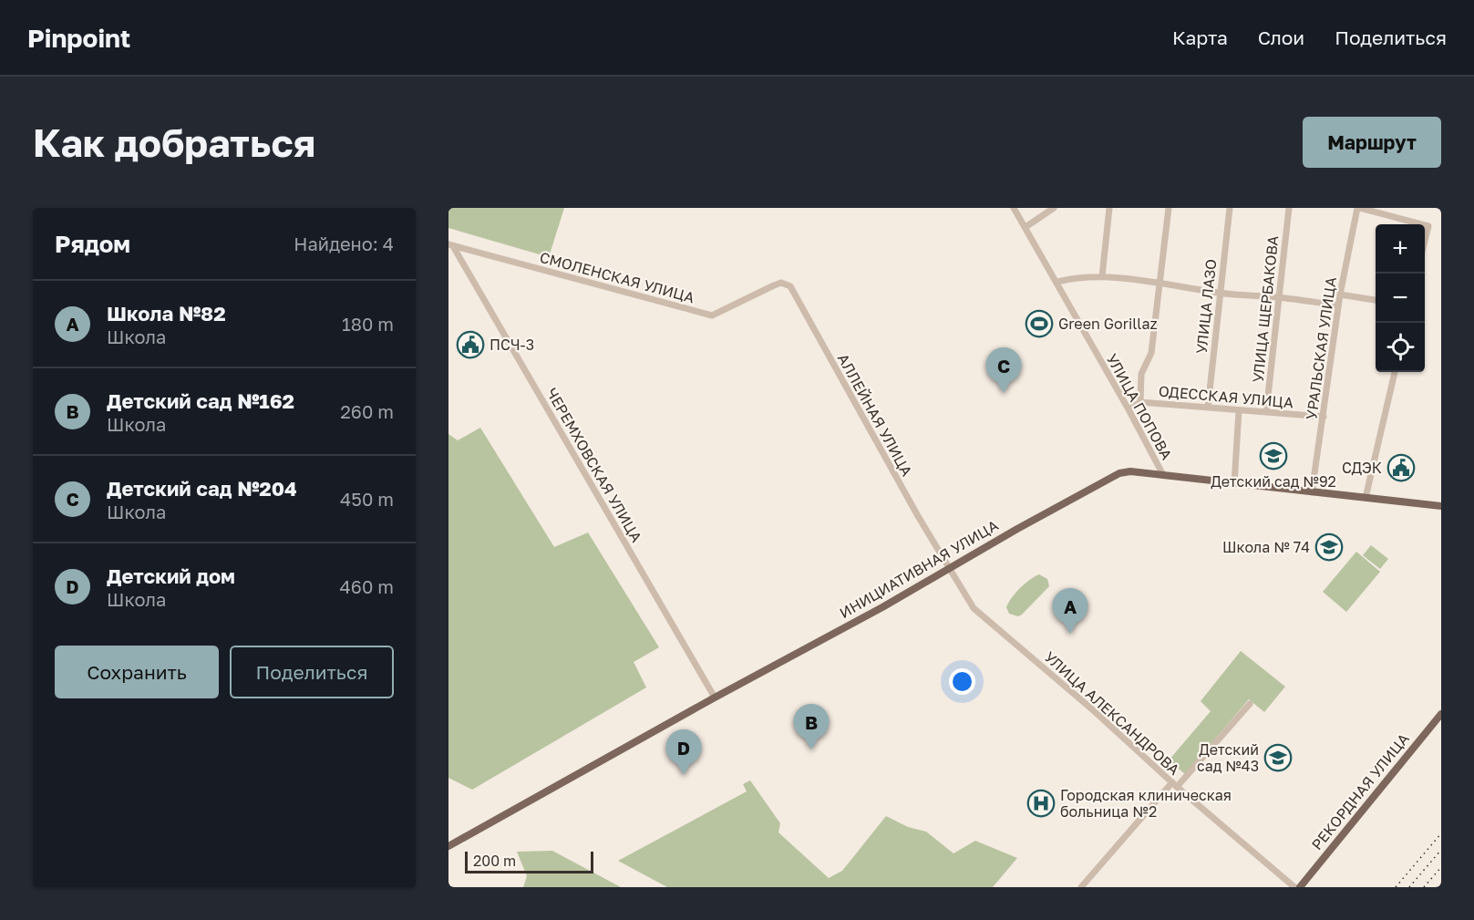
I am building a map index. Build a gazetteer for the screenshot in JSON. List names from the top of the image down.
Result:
{
  "streets": {
    "main road": ["ИНИЦИАТИВНАЯ УЛИЦА", "РЕКОРДНАЯ УЛИЦА"],
    "street": [
      "СМОЛЕНСКАЯ УЛИЦА",
      "УЛИЦА ЛАЗО",
      "УЛИЦА ЩЕРБАКОВА",
      "УРАЛЬСКАЯ УЛИЦА",
      "ОДЕССКАЯ УЛИЦА",
      "УЛИЦА ПОПОВА",
      "АЛЛЕЙНАЯ УЛИЦА",
      "ЧЕРЕМХОВСКАЯ УЛИЦА",
      "УЛИЦА АЛЕКСАНДРОВА"
    ]
  },
  "crossings": [
    ["СМОЛЕНСКАЯ УЛИЦА", "АЛЛЕЙНАЯ УЛИЦА"],
    ["СМОЛЕНСКАЯ УЛИЦА", "ЧЕРЕМХОВСКАЯ УЛИЦА"],
    ["УЛИЦА ЛАЗО", "ОДЕССКАЯ УЛИЦА"],
    ["УЛИЦА ЩЕРБАКОВА", "ОДЕССКАЯ УЛИЦА"],
    ["УРАЛЬСКАЯ УЛИЦА", "ОДЕССКАЯ УЛИЦА"],
    ["УРАЛЬСКАЯ УЛИЦА", "ИНИЦИАТИВНАЯ УЛИЦА"],
    ["ОДЕССКАЯ УЛИЦА", "УЛИЦА ПОПОВА"],
    ["УЛИЦА ПОПОВА", "ИНИЦИАТИВНАЯ УЛИЦА"],
    ["АЛЛЕЙНАЯ УЛИЦА", "ИНИЦИАТИВНАЯ УЛИЦА"],
    ["АЛЛЕЙНАЯ УЛИЦА", "УЛИЦА АЛЕКСАНДРОВА"],
    ["ЧЕРЕМХОВСКАЯ УЛИЦА", "ИНИЦИАТИВНАЯ УЛИЦА"],
    ["ИНИЦИАТИВНАЯ УЛИЦА", "УЛИЦА АЛЕКСАНДРОВА"]
  ],
  "places": {
    "sports": ["Green Gorillaz"],
    "public building": ["ПСЧ-3", "СДЭК"],
    "school or university": ["Детский сад №92", "Школа № 74", "Детский сад №43"],
    "hospital": ["Городская клиническая больница №2"]
  },
  "scale_bar": "200 m",
  "page": {
    "header": "Pinpoint",
    "nav": ["Карта", "Слои", "Поделиться"],
    "buttons": [
      "Маршрут",
      ["Сохранить", "Поделиться"]
    ],
    "title": "Как добраться",
    "heading": ["Рядом", "Найдено: 4"],
    "map_buttons": ["+", "−"],
    "list": [
      {
        "mark": "A",
        "name": "Школа №82",
        "note": "Школа",
        "value": "180 m"
      },
      {
        "mark": "B",
        "name": "Детский сад №162",
        "note": "Школа",
        "value": "260 m"
      },
      {
        "mark": "C",
        "name": "Детский сад №204",
        "note": "Школа",
        "value": "450 m"
      },
      {
        "mark": "D",
        "name": "Детский дом",
        "note": "Школа",
        "value": "460 m"
      }
    ],
    "pins": [
      "C",
      "A",
      "B",
      "D"
    ],
    "scale": "200 m"
  }
}
